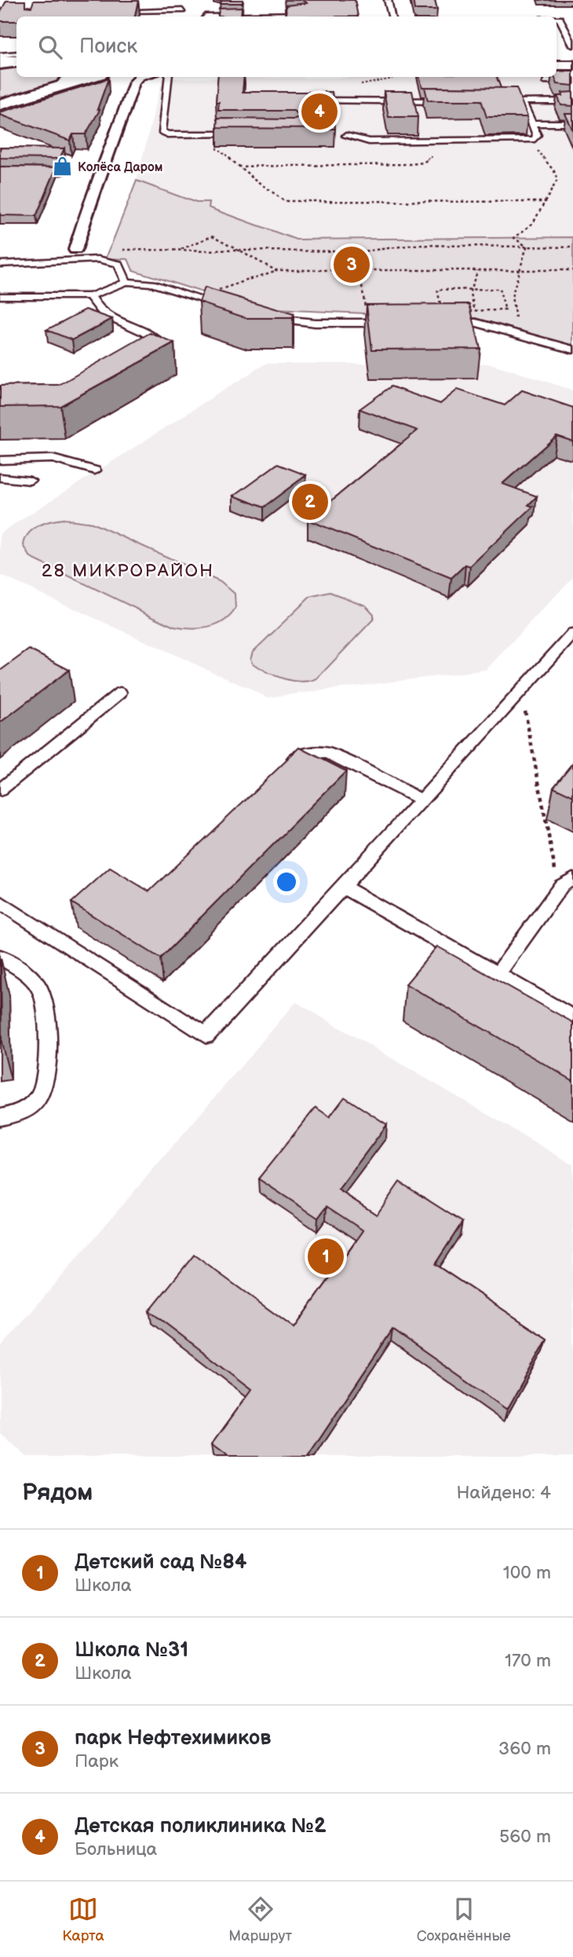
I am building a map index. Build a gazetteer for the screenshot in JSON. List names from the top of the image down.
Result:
{
  "districts": ["28 МИКРОРАЙОН"],
  "places": {
    "shop": ["Колёса Даром"]
  },
  "page": {
    "search": "Поиск",
    "pins": [
      "4",
      "3",
      "2",
      "1"
    ],
    "heading": ["Рядом", "Найдено: 4"],
    "list": [
      {
        "mark": "1",
        "name": "Детский сад №84",
        "note": "Школа",
        "value": "100 m"
      },
      {
        "mark": "2",
        "name": "Школа №31",
        "note": "Школа",
        "value": "170 m"
      },
      {
        "mark": "3",
        "name": "парк Нефтехимиков",
        "note": "Парк",
        "value": "360 m"
      },
      {
        "mark": "4",
        "name": "Детская поликлиника №2",
        "note": "Больница",
        "value": "560 m"
      }
    ],
    "nav": ["Карта", "Маршрут", "Сохранённые"]
  }
}
